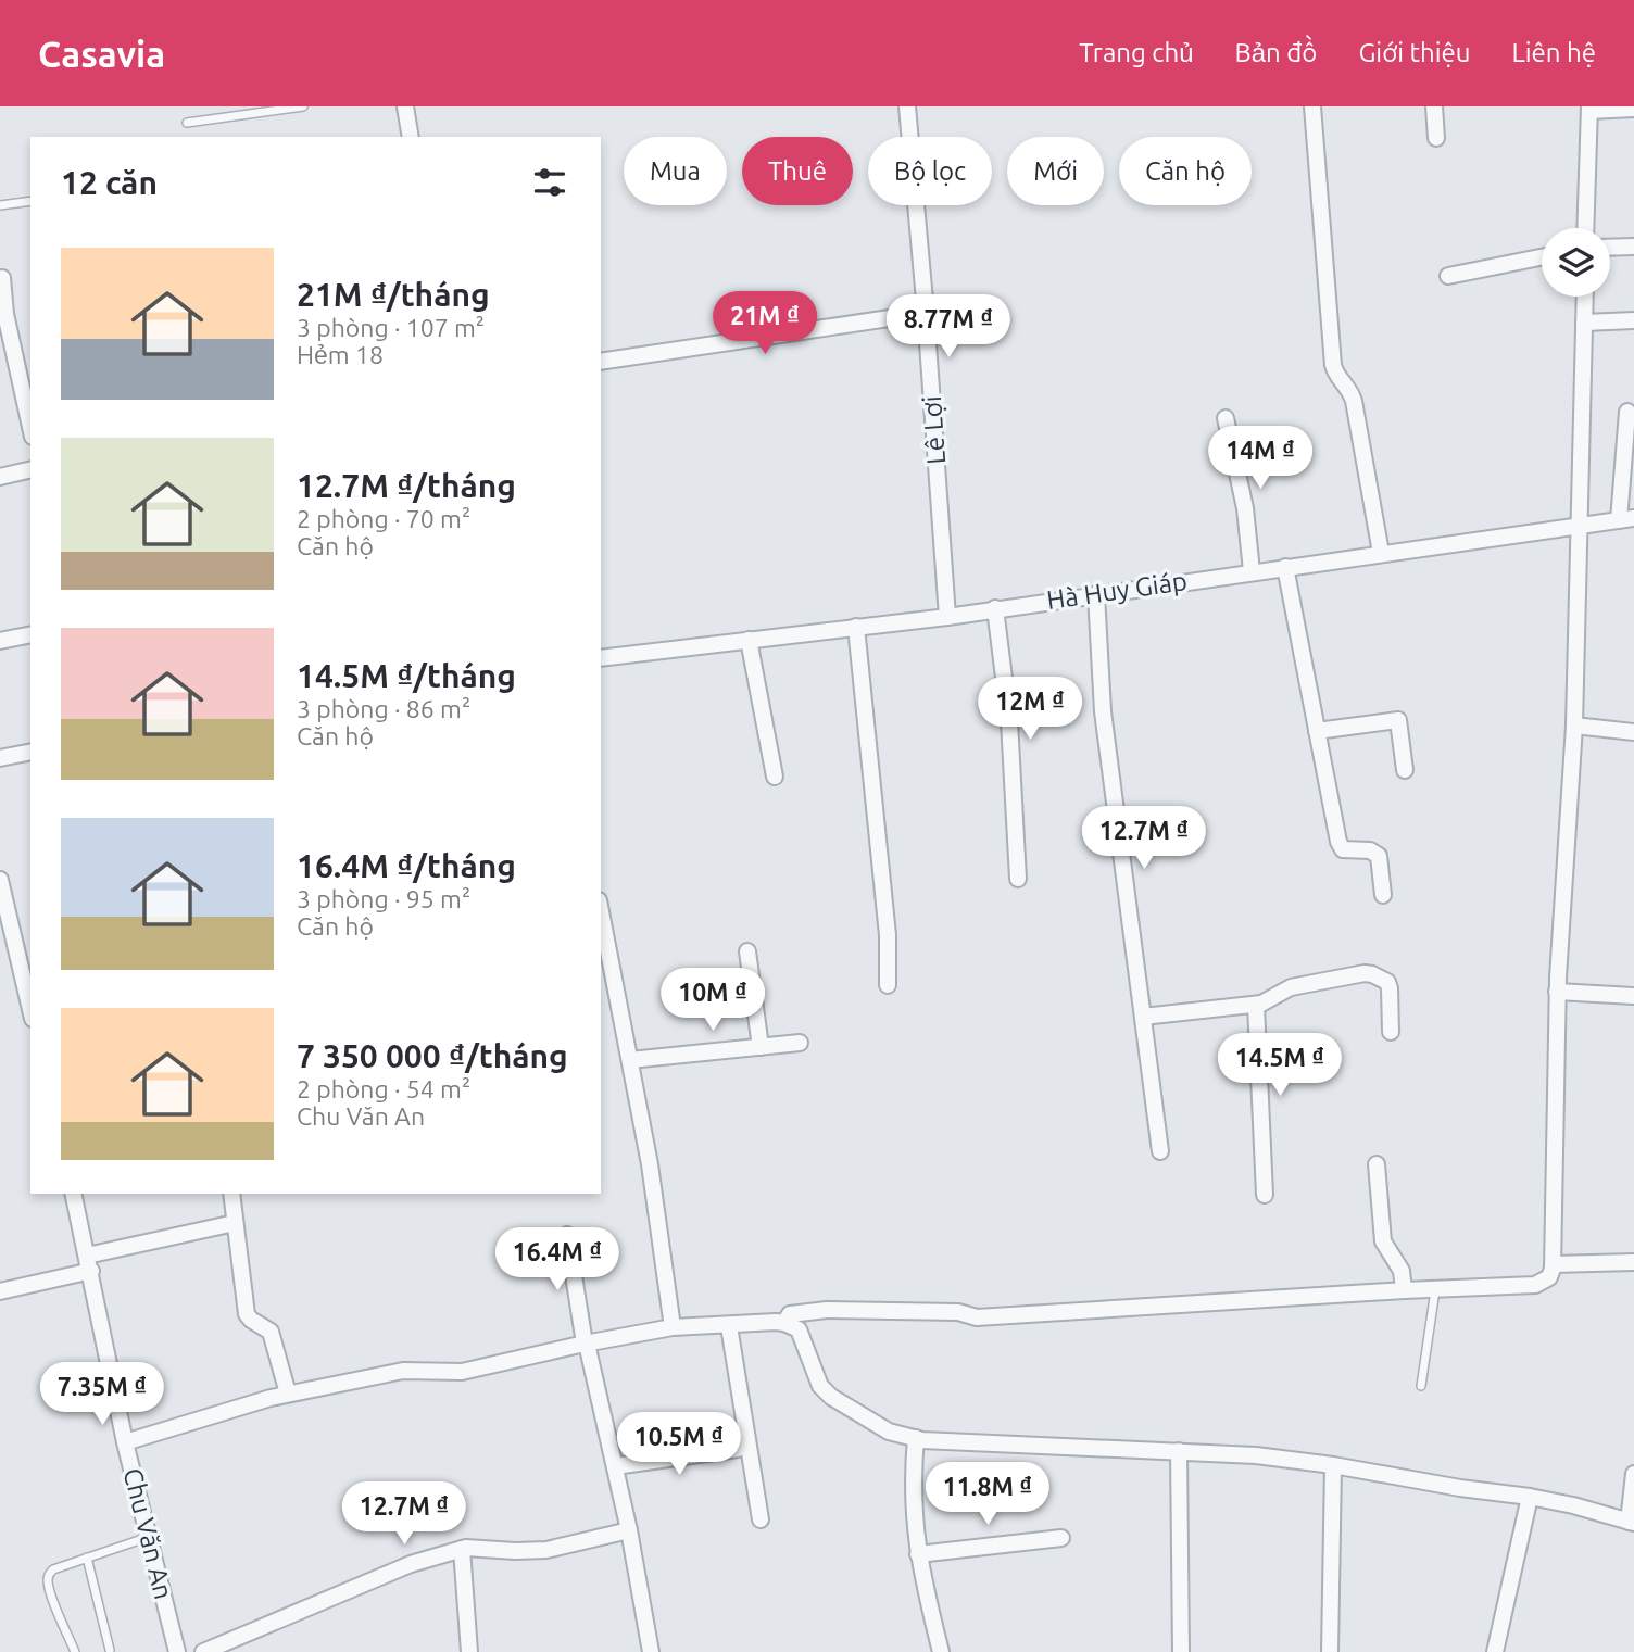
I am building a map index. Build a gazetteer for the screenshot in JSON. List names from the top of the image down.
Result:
{
  "streets": {
    "street": ["Lê Lợi", "Hà Huy Giáp", "Chu Văn An"]
  },
  "crossings": [
    ["Lê Lợi", "Hà Huy Giáp"]
  ],
  "page": {
    "header": "Casavia",
    "nav": [
      "Trang chủ",
      "Bản đồ",
      "Giới thiệu",
      "Liên hệ"
    ],
    "chip": [
      "Mua",
      "Thuê",
      "Bộ lọc",
      "Mới",
      "Căn hộ"
    ],
    "heading": "12 căn",
    "list": [
      {
        "name": "21M ₫/tháng",
        "note": "3 phòng · 107 m² · Hẻm 18"
      },
      {
        "name": "12.7M ₫/tháng",
        "note": "2 phòng · 70 m² · Căn hộ"
      },
      {
        "name": "14.5M ₫/tháng",
        "note": "3 phòng · 86 m² · Căn hộ"
      },
      {
        "name": "16.4M ₫/tháng",
        "note": "3 phòng · 95 m² · Căn hộ"
      },
      {
        "name": "7 350 000 ₫/tháng",
        "note": "2 phòng · 54 m² · Chu Văn An"
      }
    ],
    "price": [
      "21M ₫",
      "8.77M ₫",
      "14M ₫",
      "12M ₫",
      "12.7M ₫",
      "10M ₫",
      "14.5M ₫",
      "16.4M ₫",
      "7.35M ₫",
      "10.5M ₫",
      "11.8M ₫",
      "12.7M ₫"
    ]
  }
}
